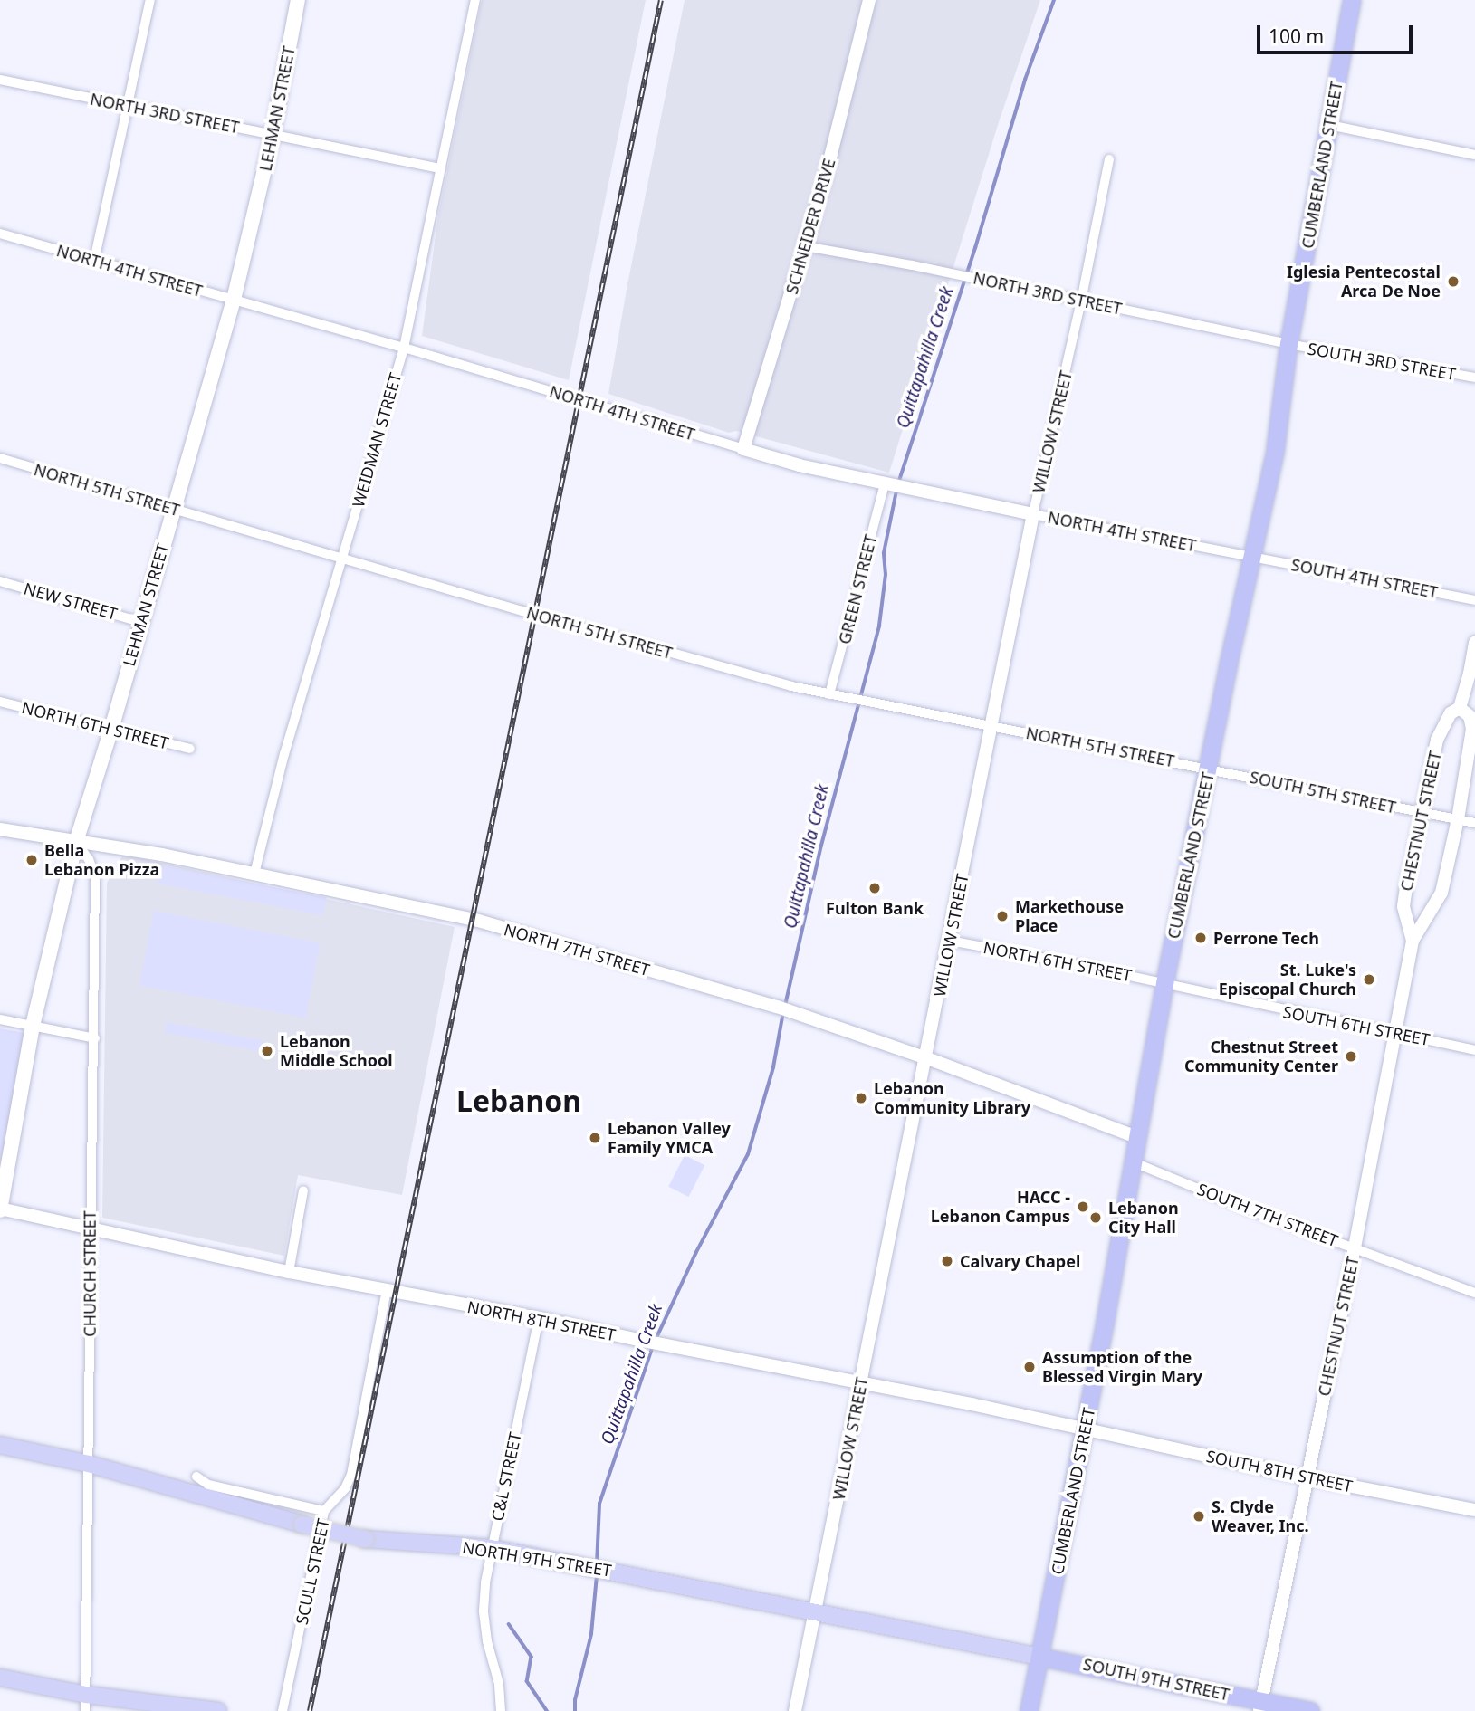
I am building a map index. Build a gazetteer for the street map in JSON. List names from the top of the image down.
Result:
{
  "streets": {
    "highway": ["CUMBERLAND STREET", "SOUTH 9TH STREET"],
    "main road": ["LEHMAN STREET", "NORTH 9TH STREET"],
    "street": [
      "NORTH 3RD STREET",
      "SCHNEIDER DRIVE",
      "NORTH 4TH STREET",
      "SOUTH 3RD STREET",
      "WILLOW STREET",
      "WEIDMAN STREET",
      "NORTH 5TH STREET",
      "SOUTH 4TH STREET",
      "GREEN STREET",
      "NEW STREET",
      "NORTH 6TH STREET",
      "SOUTH 5TH STREET",
      "CHESTNUT STREET",
      "NORTH 7TH STREET",
      "SOUTH 6TH STREET",
      "SOUTH 7TH STREET",
      "CHURCH STREET",
      "NORTH 8TH STREET",
      "SOUTH 8TH STREET",
      "C&L STREET",
      "SCULL STREET"
    ]
  },
  "crossings": [
    ["LEHMAN STREET", "NORTH 3RD STREET"],
    ["LEHMAN STREET", "NORTH 4TH STREET"],
    ["LEHMAN STREET", "NORTH 5TH STREET"],
    ["LEHMAN STREET", "NEW STREET"],
    ["LEHMAN STREET", "NORTH 6TH STREET"],
    ["LEHMAN STREET", "NORTH 7TH STREET"],
    ["LEHMAN STREET", "CHURCH STREET"],
    ["LEHMAN STREET", "NORTH 8TH STREET"],
    ["NORTH 3RD STREET", "CUMBERLAND STREET"],
    ["NORTH 3RD STREET", "SCHNEIDER DRIVE"],
    ["NORTH 3RD STREET", "SOUTH 3RD STREET"],
    ["NORTH 3RD STREET", "WILLOW STREET"],
    ["NORTH 3RD STREET", "WEIDMAN STREET"],
    ["CUMBERLAND STREET", "NORTH 4TH STREET"],
    ["CUMBERLAND STREET", "SOUTH 3RD STREET"],
    ["CUMBERLAND STREET", "NORTH 5TH STREET"],
    ["CUMBERLAND STREET", "SOUTH 4TH STREET"],
    ["CUMBERLAND STREET", "NORTH 6TH STREET"],
    ["CUMBERLAND STREET", "SOUTH 5TH STREET"],
    ["CUMBERLAND STREET", "NORTH 7TH STREET"],
    ["CUMBERLAND STREET", "SOUTH 6TH STREET"],
    ["CUMBERLAND STREET", "SOUTH 7TH STREET"],
    ["CUMBERLAND STREET", "NORTH 8TH STREET"],
    ["CUMBERLAND STREET", "SOUTH 8TH STREET"],
    ["CUMBERLAND STREET", "NORTH 9TH STREET"],
    ["CUMBERLAND STREET", "SOUTH 9TH STREET"],
    ["SCHNEIDER DRIVE", "NORTH 4TH STREET"],
    ["NORTH 4TH STREET", "WILLOW STREET"],
    ["NORTH 4TH STREET", "WEIDMAN STREET"],
    ["NORTH 4TH STREET", "SOUTH 4TH STREET"],
    ["NORTH 4TH STREET", "GREEN STREET"],
    ["WILLOW STREET", "NORTH 5TH STREET"],
    ["WILLOW STREET", "NORTH 6TH STREET"],
    ["WILLOW STREET", "NORTH 7TH STREET"],
    ["WILLOW STREET", "NORTH 8TH STREET"],
    ["WILLOW STREET", "NORTH 9TH STREET"],
    ["WEIDMAN STREET", "NORTH 5TH STREET"],
    ["WEIDMAN STREET", "NORTH 7TH STREET"],
    ["NORTH 5TH STREET", "GREEN STREET"],
    ["NORTH 5TH STREET", "SOUTH 5TH STREET"],
    ["NORTH 6TH STREET", "SOUTH 6TH STREET"],
    ["SOUTH 5TH STREET", "CHESTNUT STREET"],
    ["CHESTNUT STREET", "SOUTH 6TH STREET"],
    ["CHESTNUT STREET", "SOUTH 7TH STREET"],
    ["CHESTNUT STREET", "SOUTH 8TH STREET"],
    ["CHESTNUT STREET", "SOUTH 9TH STREET"],
    ["NORTH 7TH STREET", "CHURCH STREET"],
    ["CHURCH STREET", "NORTH 8TH STREET"],
    ["CHURCH STREET", "NORTH 9TH STREET"],
    ["NORTH 8TH STREET", "SOUTH 8TH STREET"],
    ["NORTH 8TH STREET", "C&L STREET"],
    ["NORTH 8TH STREET", "SCULL STREET"],
    ["C&L STREET", "NORTH 9TH STREET"],
    ["NORTH 9TH STREET", "SOUTH 9TH STREET"]
  ],
  "districts": ["Lebanon"],
  "water": ["Quittapahilla Creek"],
  "places": [
    "Iglesia Pentecostal Arca De Noe",
    "Bella Lebanon Pizza",
    "Fulton Bank",
    "Markethouse Place",
    "Perrone Tech",
    "St. Luke's Episcopal Church",
    "Lebanon Middle School",
    "Chestnut Street Community Center",
    "Lebanon Community Library",
    "Lebanon Valley Family YMCA",
    "HACC - Lebanon Campus",
    "Lebanon City Hall",
    "Calvary Chapel",
    "Assumption of the Blessed Virgin Mary",
    "S. Clyde Weaver, Inc."
  ],
  "scale_bar": "100 m"
}
